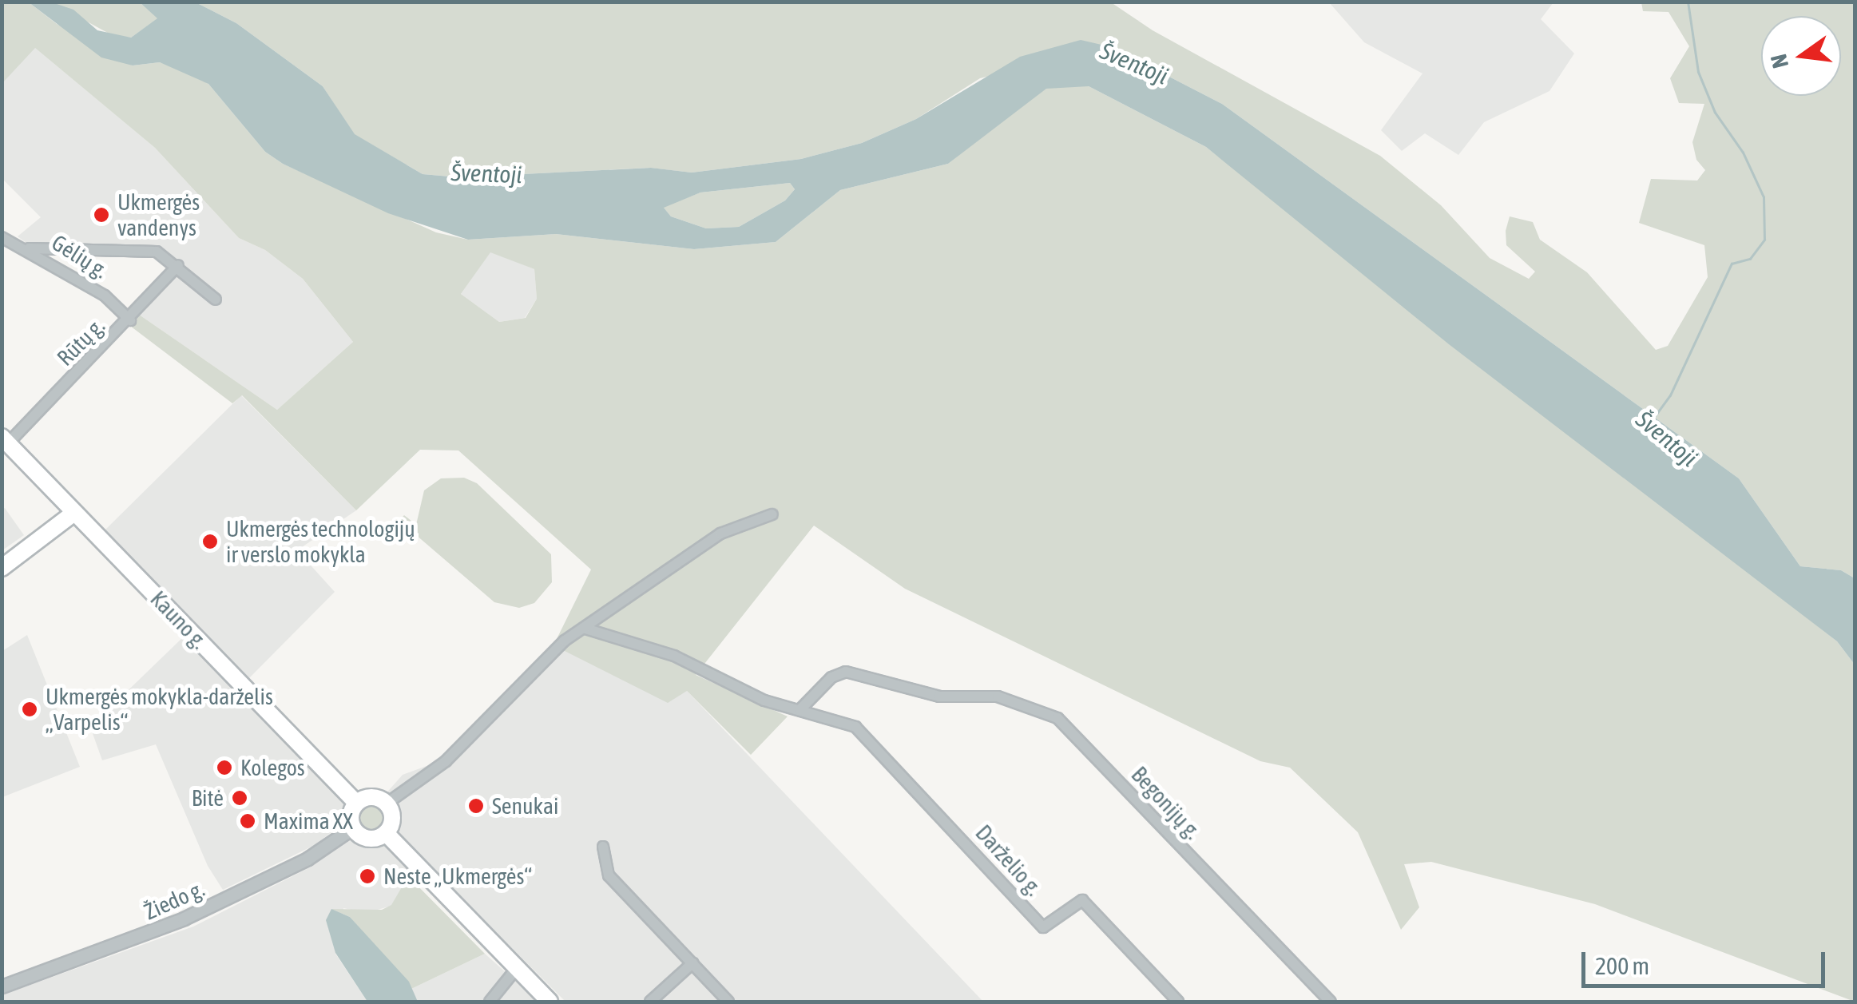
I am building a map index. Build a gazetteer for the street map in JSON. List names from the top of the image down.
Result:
{
  "streets": {
    "main road": ["Kauno g."],
    "street": [
      "Gėlių g.",
      "Rūtų g.",
      "Begonijų g.",
      "Darželio g.",
      "Žiedo g."
    ]
  },
  "crossings": [
    ["Gėlių g.", "Rūtų g."],
    ["Rūtų g.", "Kauno g."],
    ["Kauno g.", "Žiedo g."],
    ["Begonijų g.", "Darželio g."]
  ],
  "water": ["Šventoji"],
  "places": [
    "Ukmergės vandenys",
    "Ukmergės technologijų ir verslo mokykla",
    "Ukmergės mokykla-darželis „Varpelis“",
    "Kolegos",
    "Bitė",
    "Senukai",
    "Maxima XX",
    "Neste „Ukmergės“"
  ],
  "scale_bar": "200 m",
  "north": "left"
}
